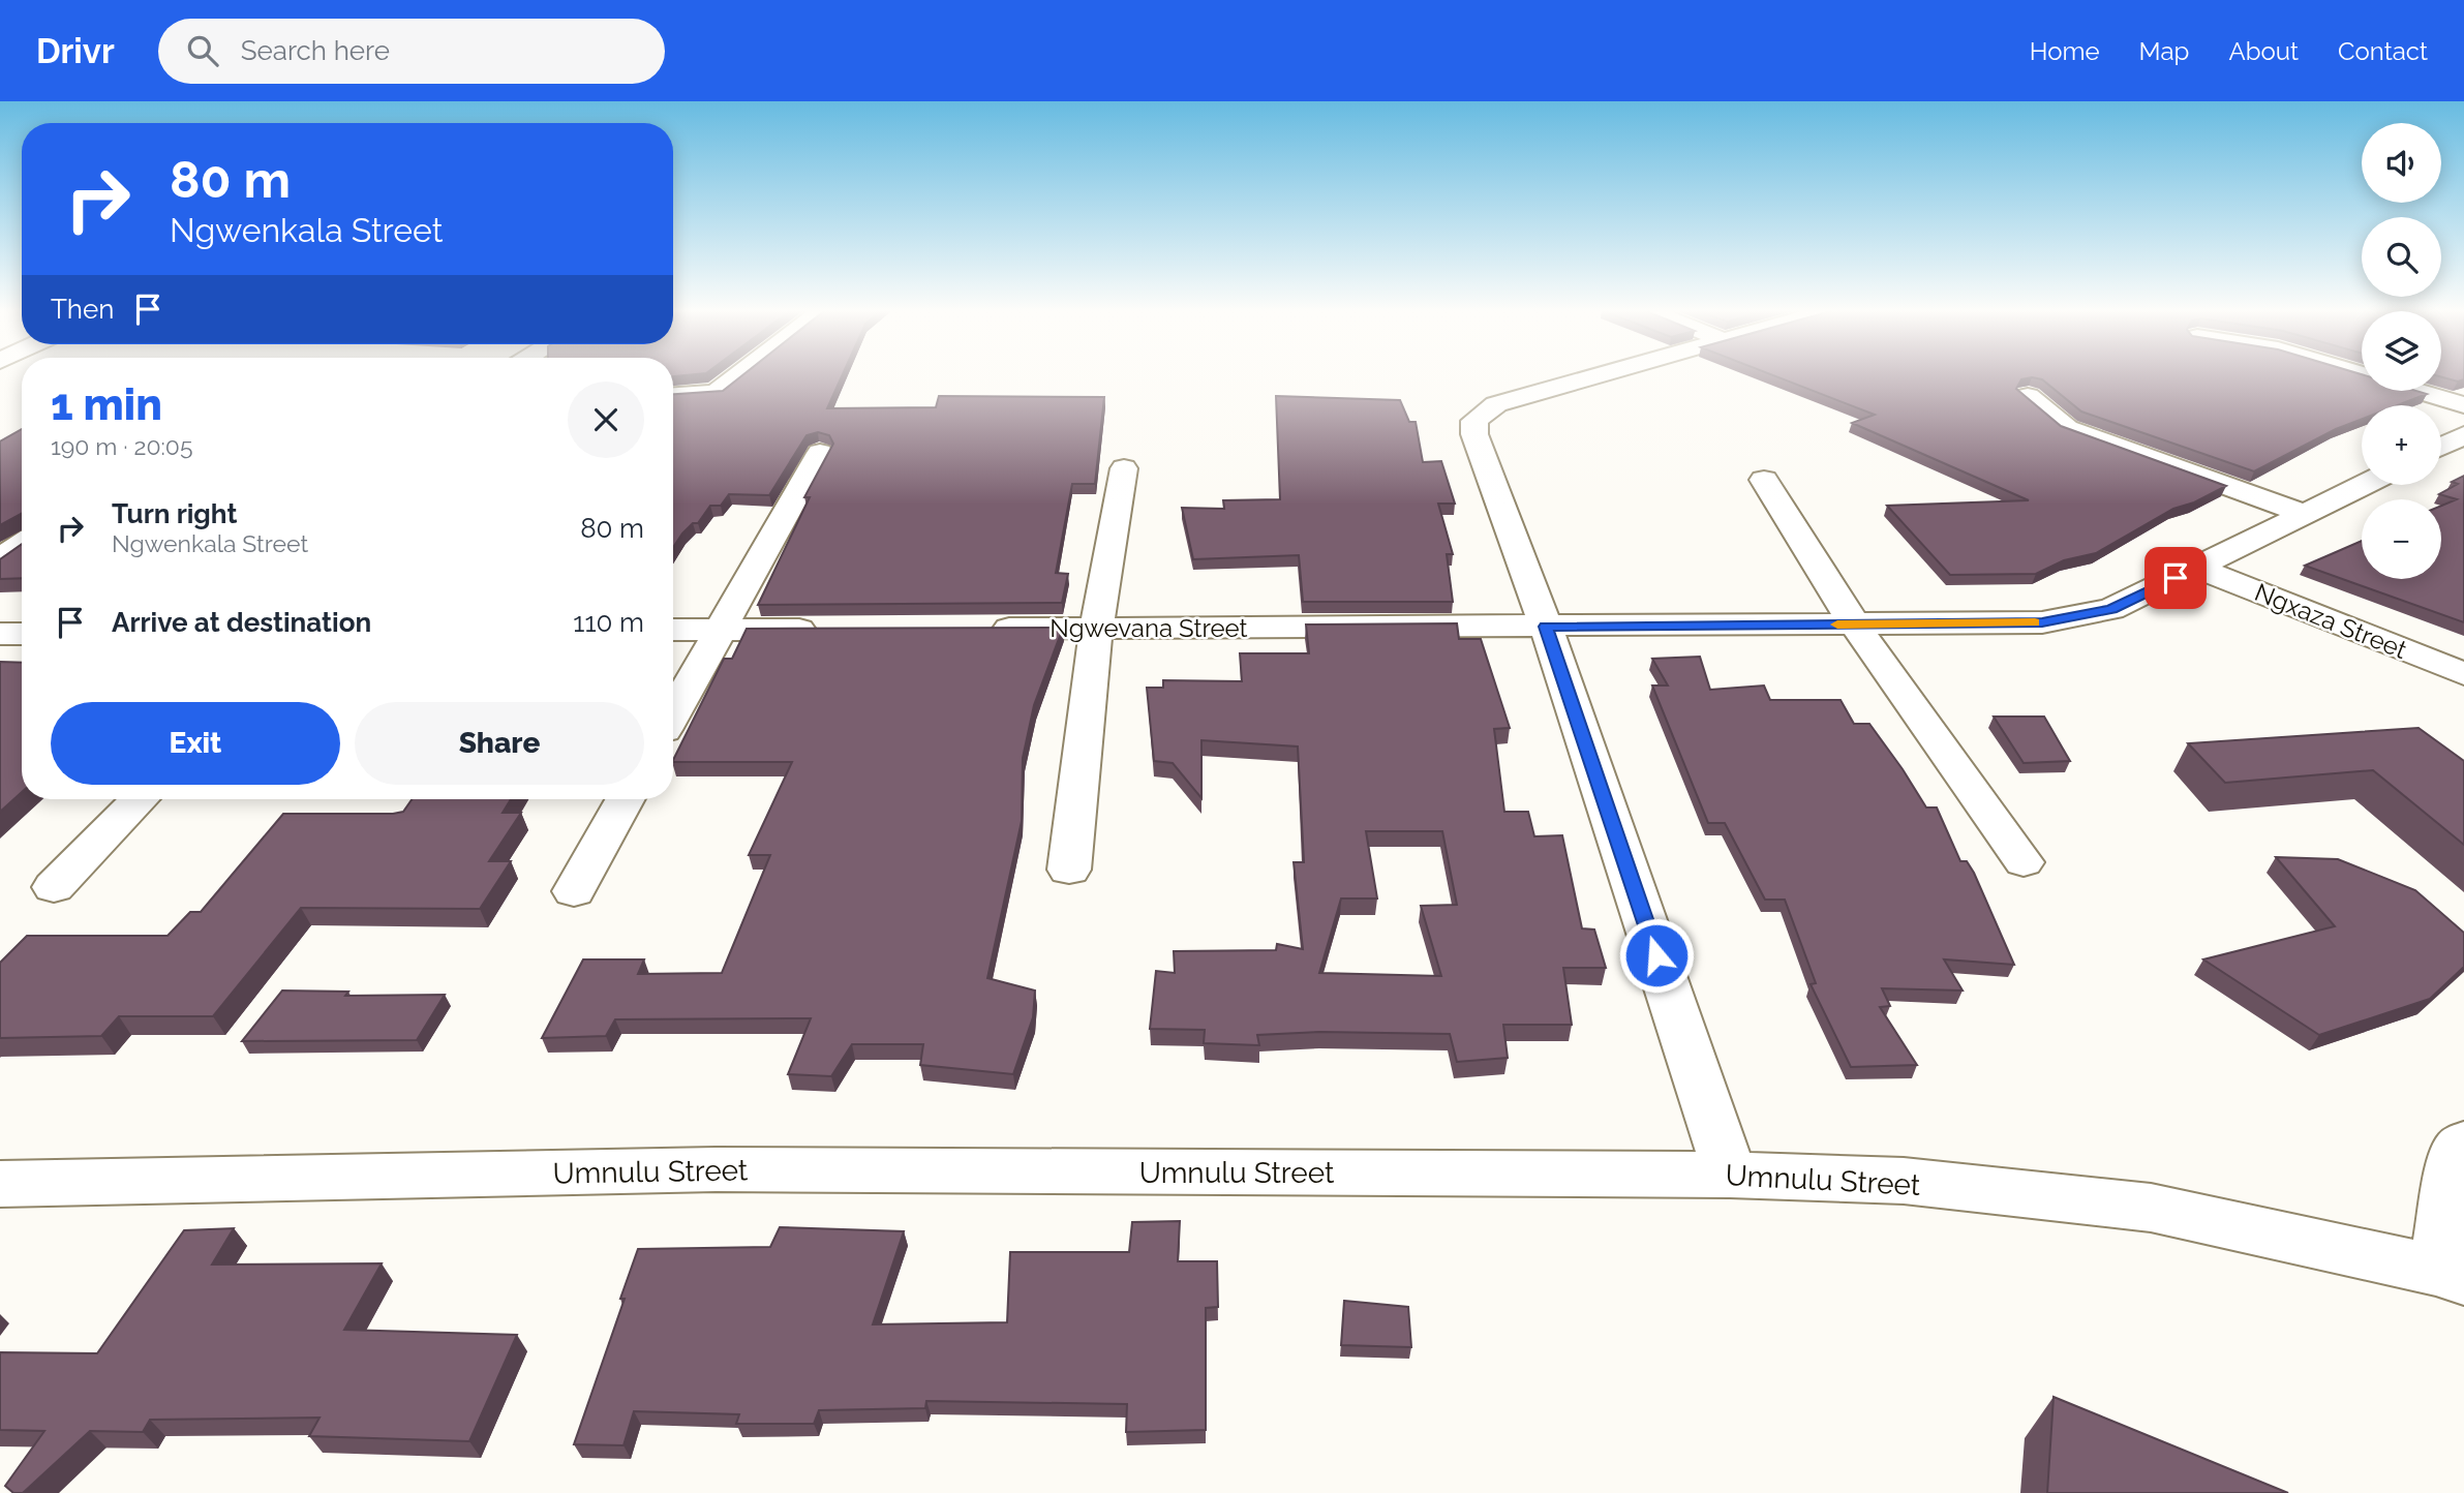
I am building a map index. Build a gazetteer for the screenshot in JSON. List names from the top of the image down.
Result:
{
  "streets": {
    "street": ["Ngxaza Street", "Ngwevana Street", "Umnulu Street"]
  },
  "crossings": [
    ["Ngxaza Street", "Ngwevana Street"]
  ],
  "page": {
    "header": "Drivr",
    "search": "Search here",
    "nav": [
      "Home",
      "Map",
      "About",
      "Contact"
    ],
    "map_buttons": ["+", "−"],
    "turn": ["80 m", "Ngwenkala Street"],
    "then": "Then",
    "heading": ["1 min", "190 m · 20:05"],
    "list": [
      {
        "name": "Turn right",
        "note": "Ngwenkala Street",
        "value": "80 m"
      },
      {
        "name": "Arrive at destination",
        "value": "110 m"
      }
    ],
    "buttons": ["Exit", "Share"]
  }
}
